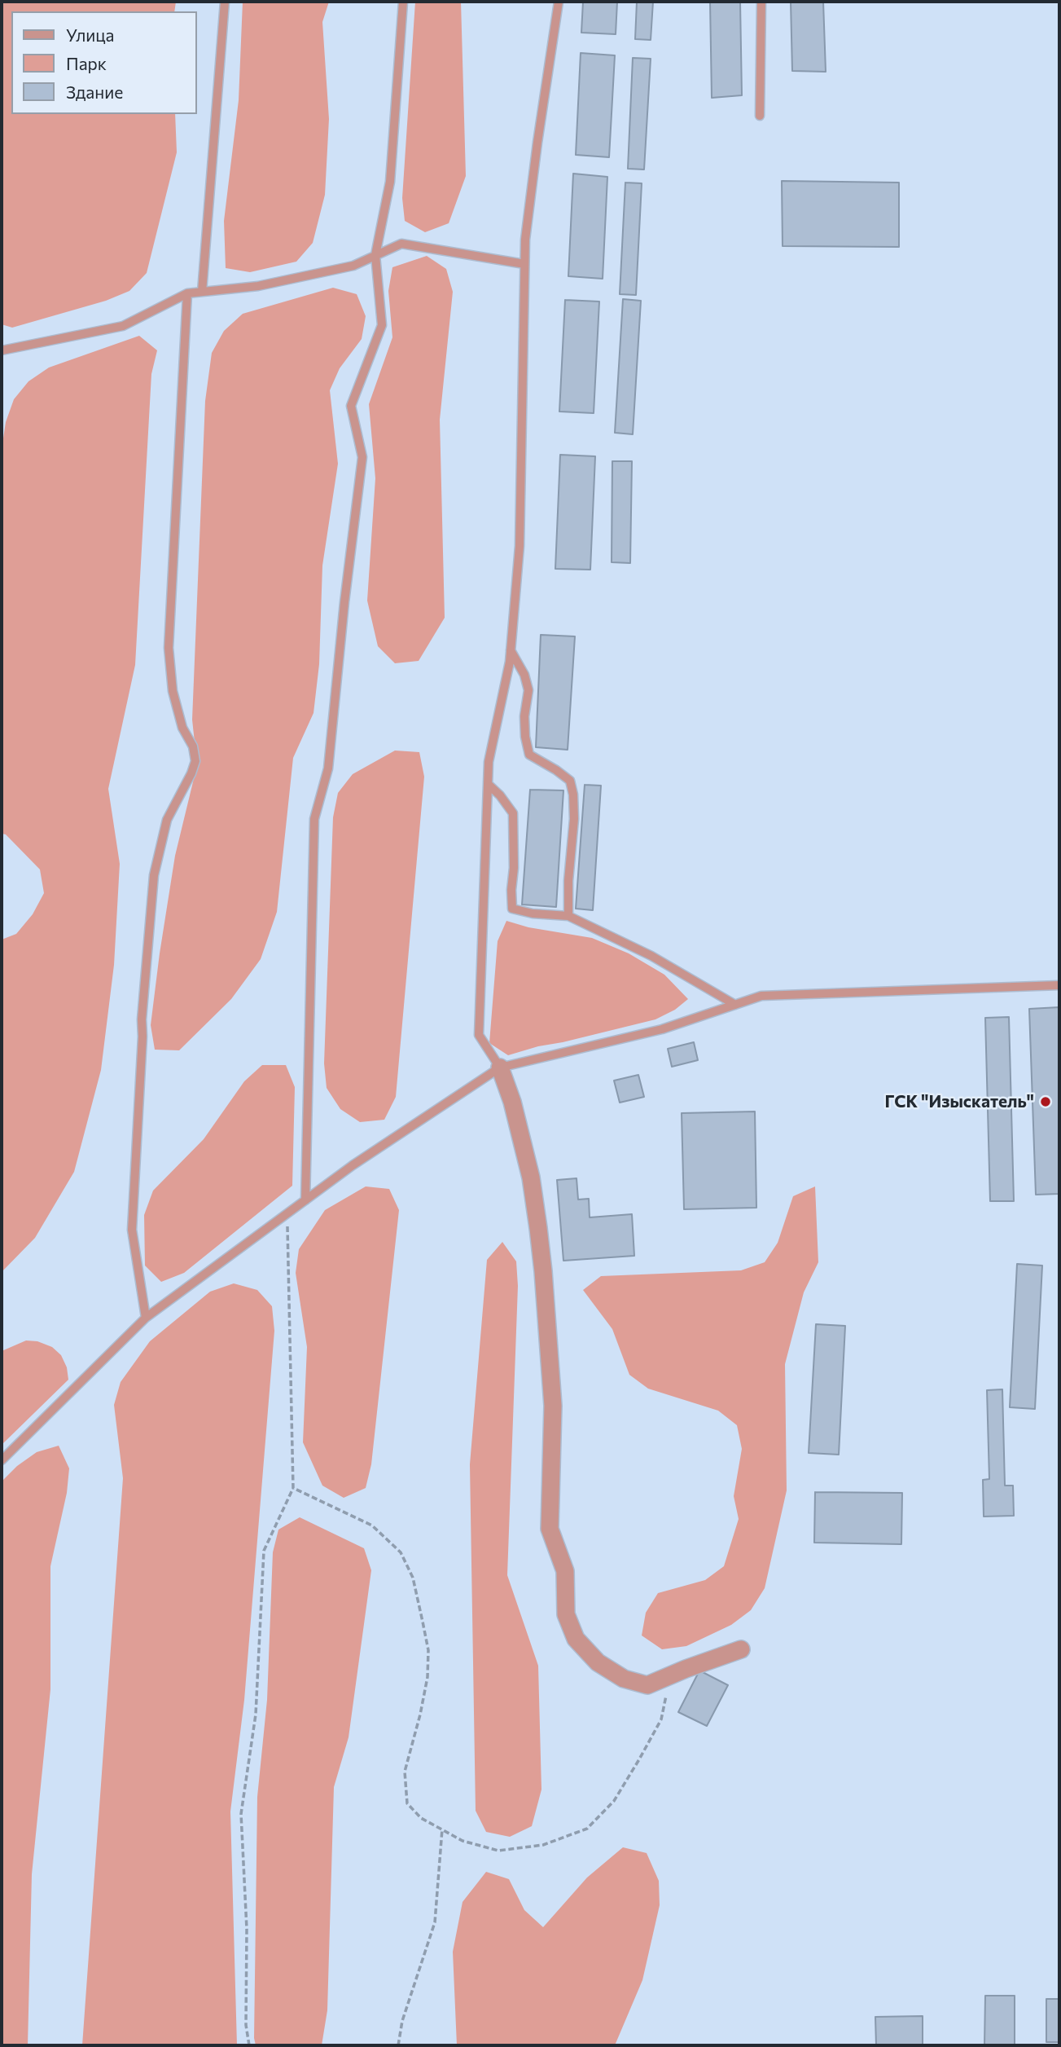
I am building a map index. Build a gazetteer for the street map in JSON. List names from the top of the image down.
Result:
{
  "places": ["ГСК \"Изыскатель\""],
  "legend": ["Улица", "Парк", "Здание"]
}
